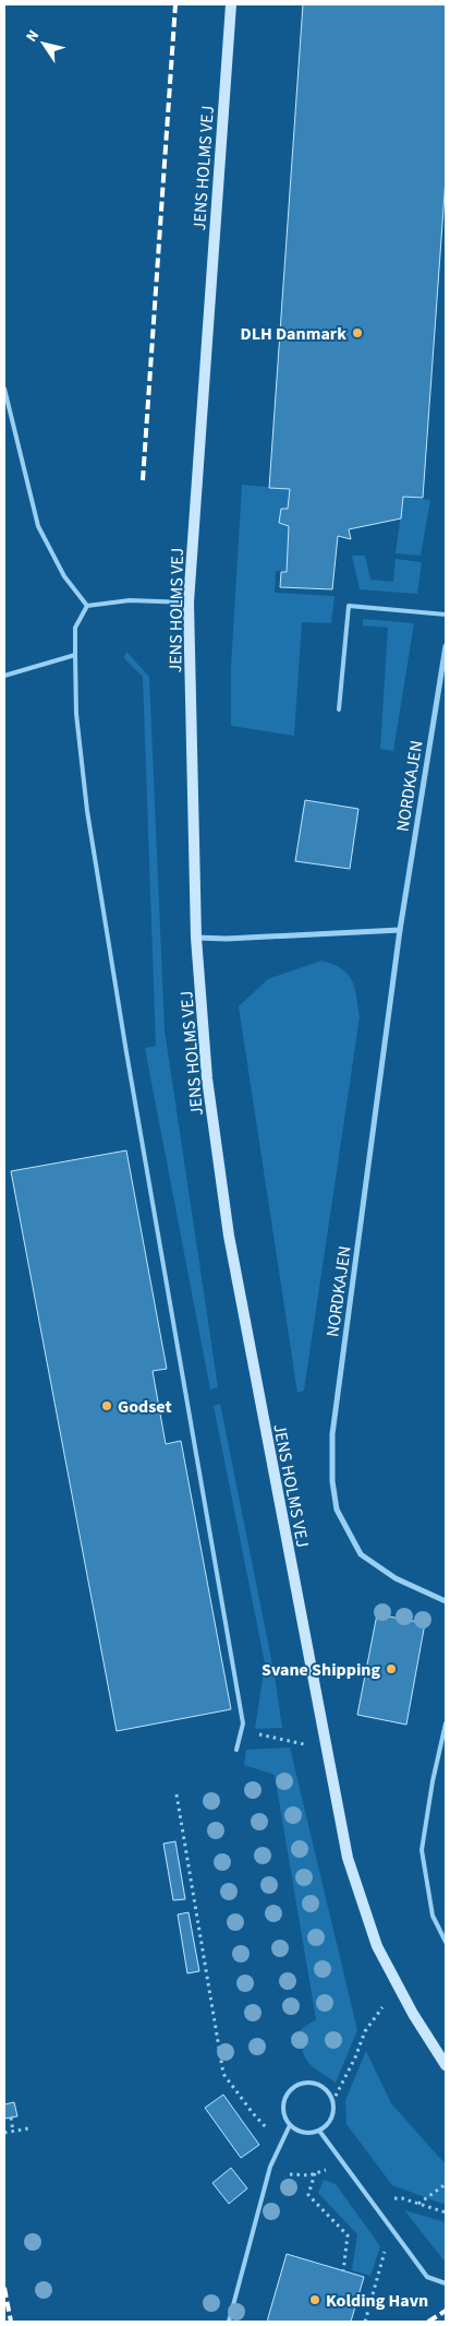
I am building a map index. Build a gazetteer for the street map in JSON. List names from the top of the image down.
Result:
{
  "streets": {
    "main road": ["JENS HOLMS VEJ"],
    "street": ["NORDKAJEN"]
  },
  "places": [
    "DLH Danmark",
    "Godset",
    "Svane Shipping",
    "Kolding Havn"
  ],
  "north": "top left"
}
